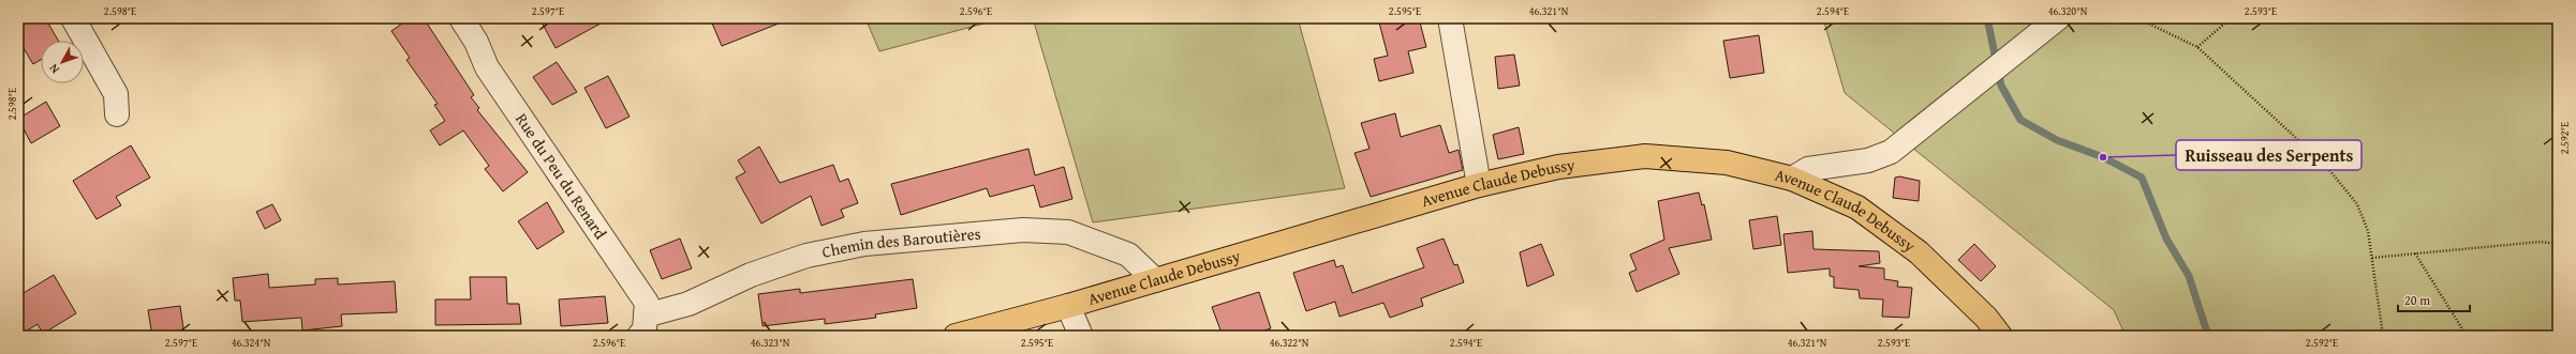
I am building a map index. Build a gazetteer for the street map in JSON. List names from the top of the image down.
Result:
{
  "streets": {
    "main road": ["Avenue Claude Debussy"],
    "street": ["Rue du Peu du Renard", "Chemin des Baroutières"]
  },
  "crossings": [
    ["Rue du Peu du Renard", "Chemin des Baroutières"],
    ["Avenue Claude Debussy", "Chemin des Baroutières"]
  ],
  "places": ["Ruisseau des Serpents"],
  "scale_bar": "20 m",
  "north": "bottom left",
  "coordinates": [
    "2.598°E",
    "2.597°E",
    "2.596°E",
    "2.595°E",
    "46.321°N",
    "2.594°E",
    "46.320°N",
    "2.593°E",
    "2.592°E",
    "46.324°N",
    "46.323°N",
    "46.322°N"
  ]
}
